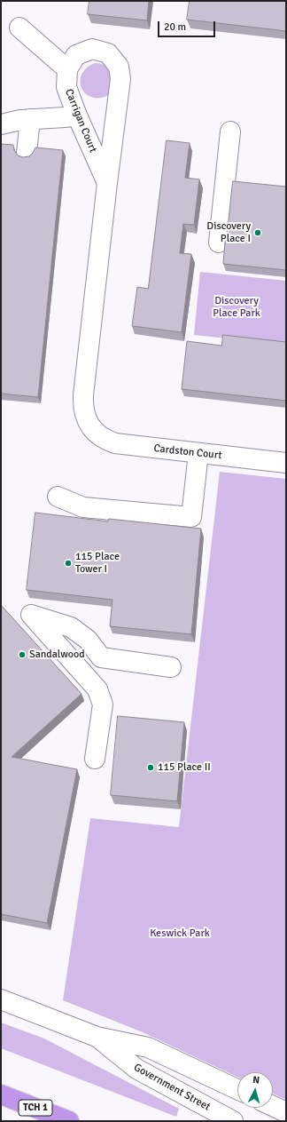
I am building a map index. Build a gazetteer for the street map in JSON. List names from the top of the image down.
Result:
{
  "streets": {
    "highway": ["TCH 1"],
    "street": ["Carrigan Court", "Cardston Court", "Government Street"]
  },
  "crossings": [
    ["Carrigan Court", "Cardston Court"]
  ],
  "parks": ["Discovery Place Park", "Keswick Park"],
  "places": [
    "Discovery Place I",
    "115 Place Tower I",
    "Sandalwood",
    "115 Place II"
  ],
  "scale_bar": "20 m",
  "north": "top"
}
